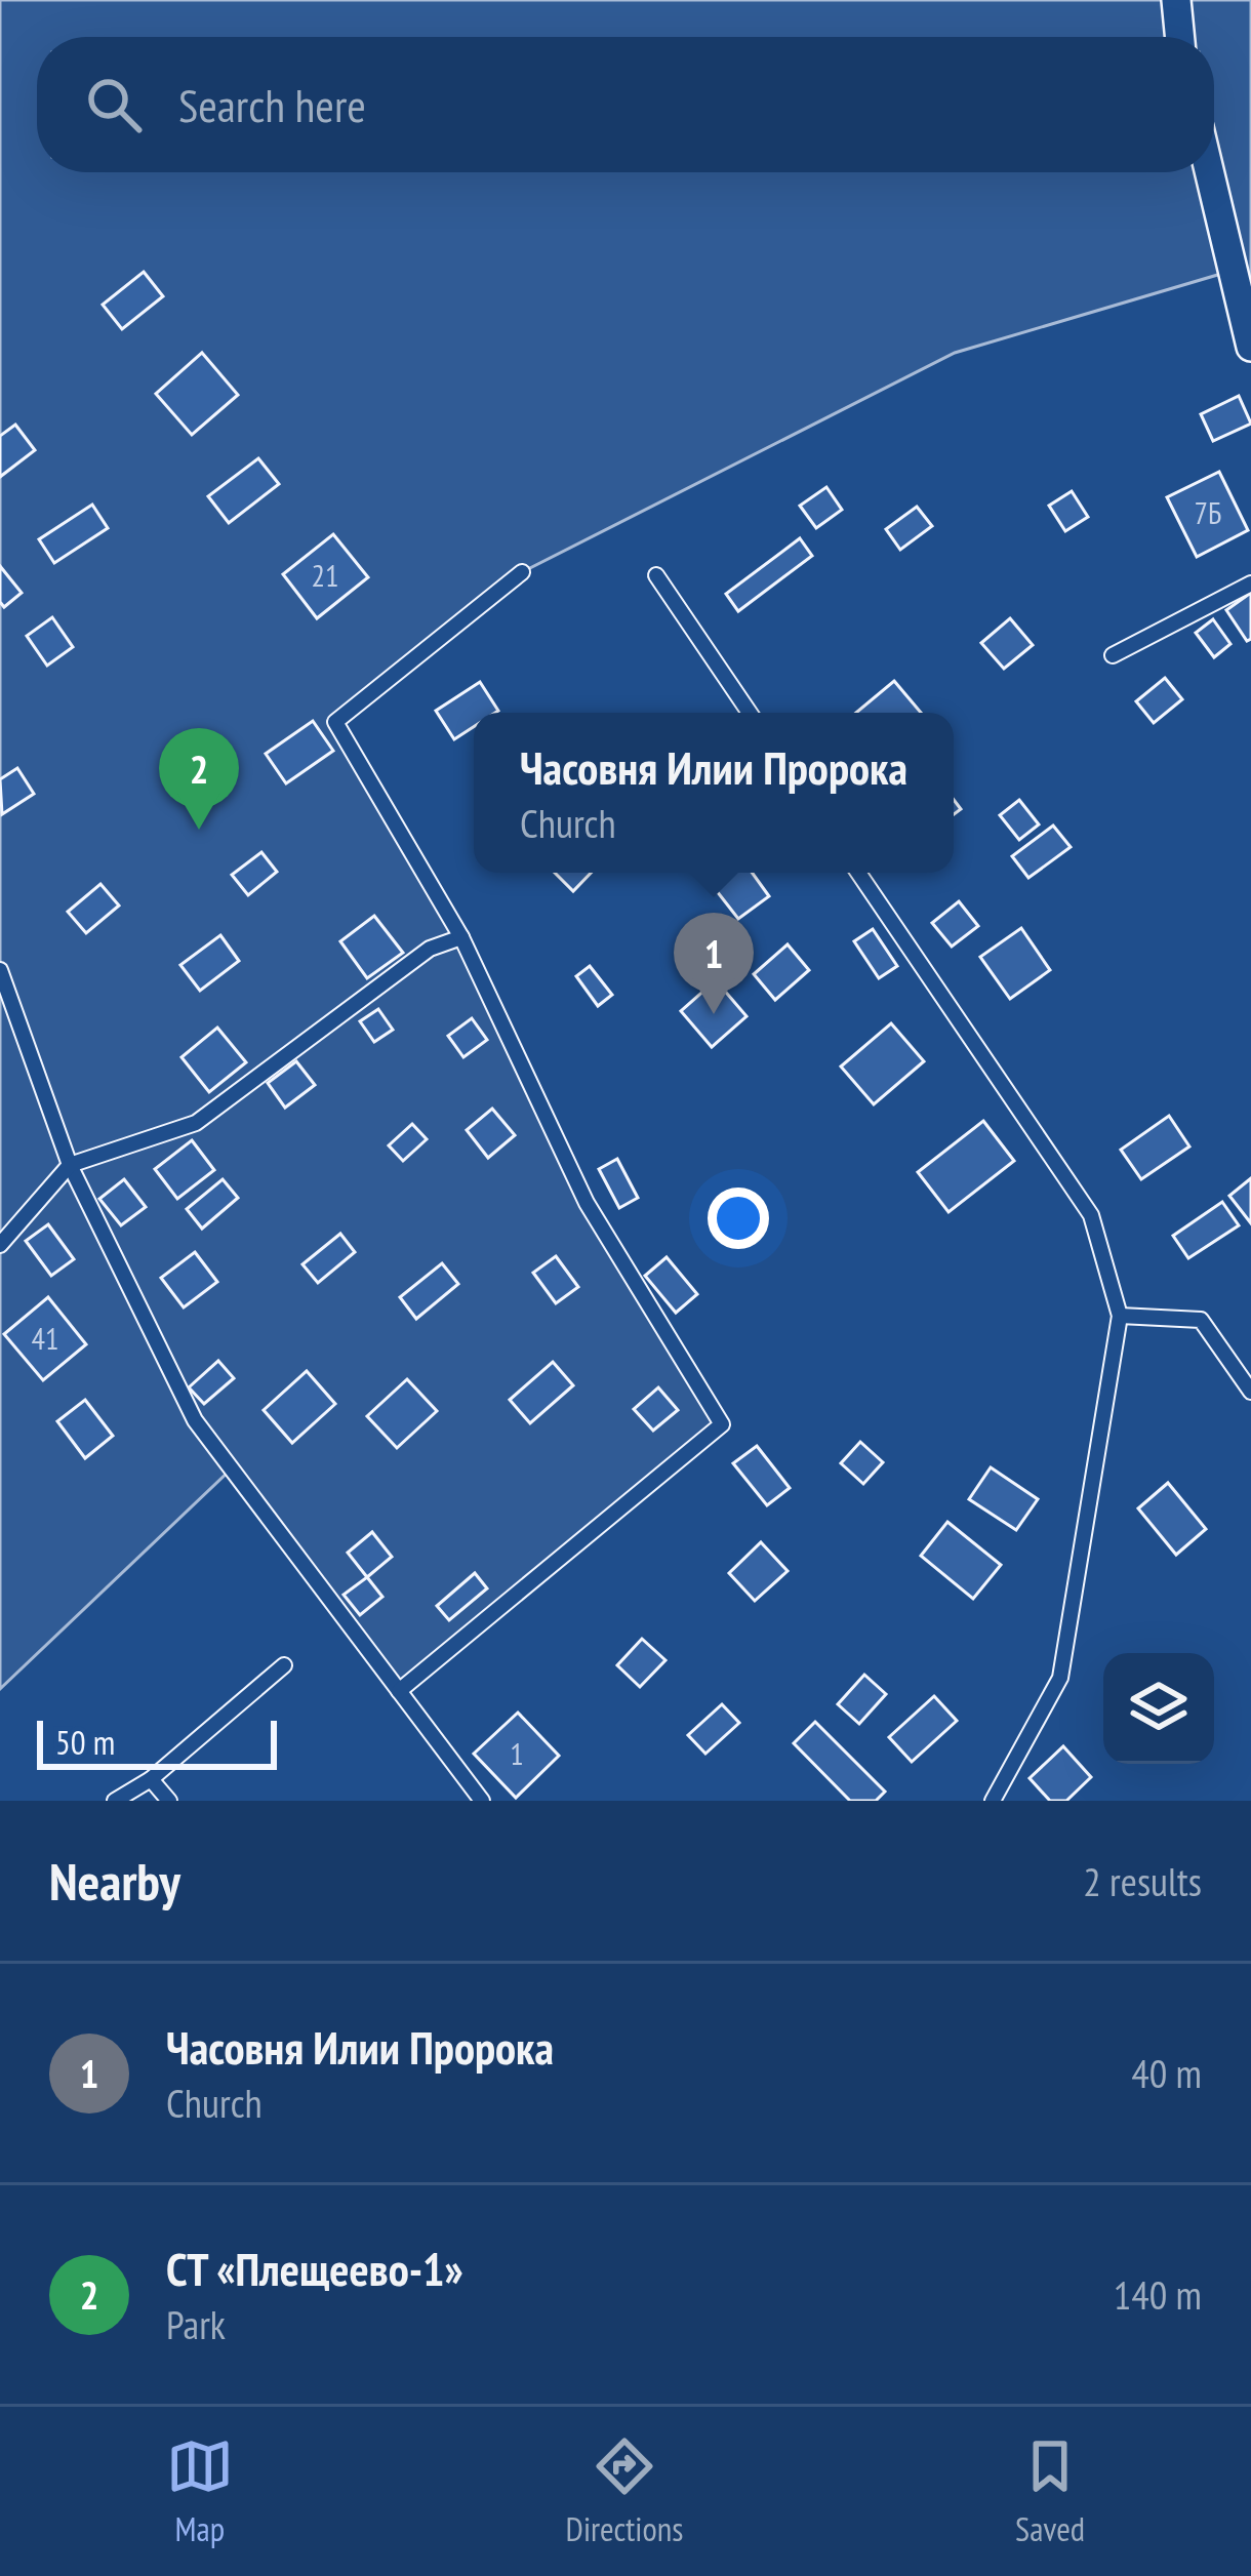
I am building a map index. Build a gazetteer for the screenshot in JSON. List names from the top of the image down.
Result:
{
  "house_numbers": [
    "7Б",
    "21",
    "41",
    "1"
  ],
  "scale_bar": "50 m",
  "page": {
    "search": "Search here",
    "popup": ["Часовня Илии Пророка", "Church"],
    "pins": ["2", "1"],
    "scale": "50 m",
    "heading": ["Nearby", "2 results"],
    "list": [
      {
        "mark": "1",
        "name": "Часовня Илии Пророка",
        "note": "Church",
        "value": "40 m"
      },
      {
        "mark": "2",
        "name": "СТ «Плещеево-1»",
        "note": "Park",
        "value": "140 m"
      }
    ],
    "nav": ["Map", "Directions", "Saved"]
  }
}
